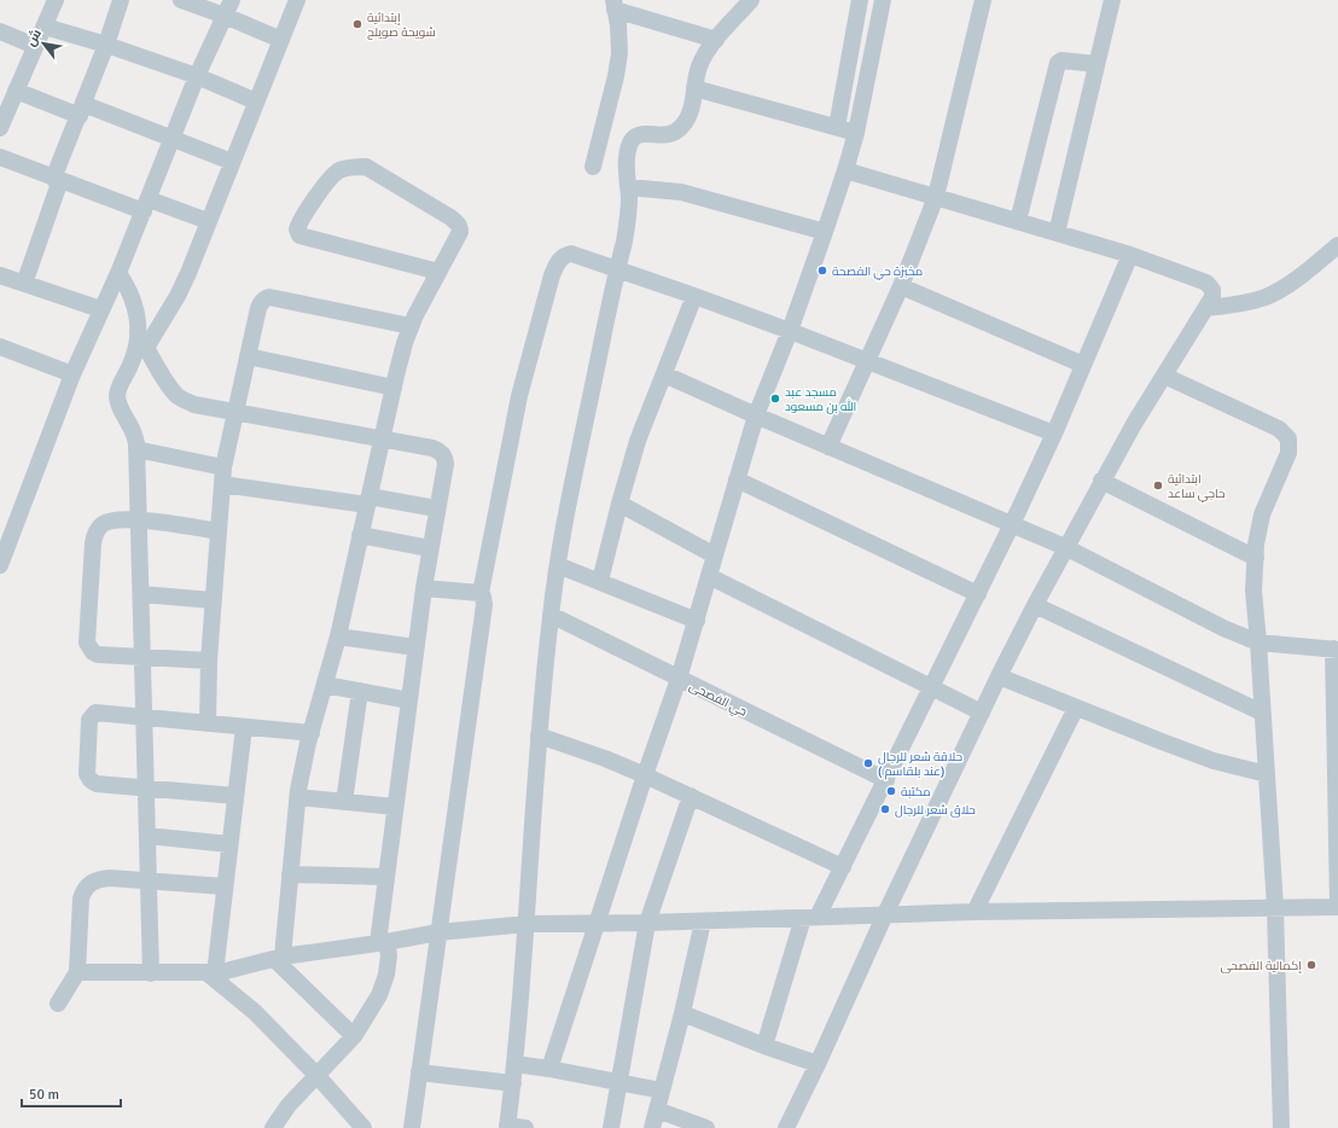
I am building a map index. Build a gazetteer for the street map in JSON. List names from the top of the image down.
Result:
{
  "streets": {
    "street": ["حي الفصحى"]
  },
  "places": [
    "إبتدائية شويحة صويلح",
    "مخبزة حي الفصحة",
    "مسجد عبد الله بن مسعود",
    "ابتدائية حاجي ساعد",
    "حلاقة شعر للرجال ( عند بلقاسم)",
    "مكتبة",
    "حلاق شعر للرجال",
    "إكمالية الفصحى"
  ],
  "scale_bar": "50 m",
  "north": "top left"
}
